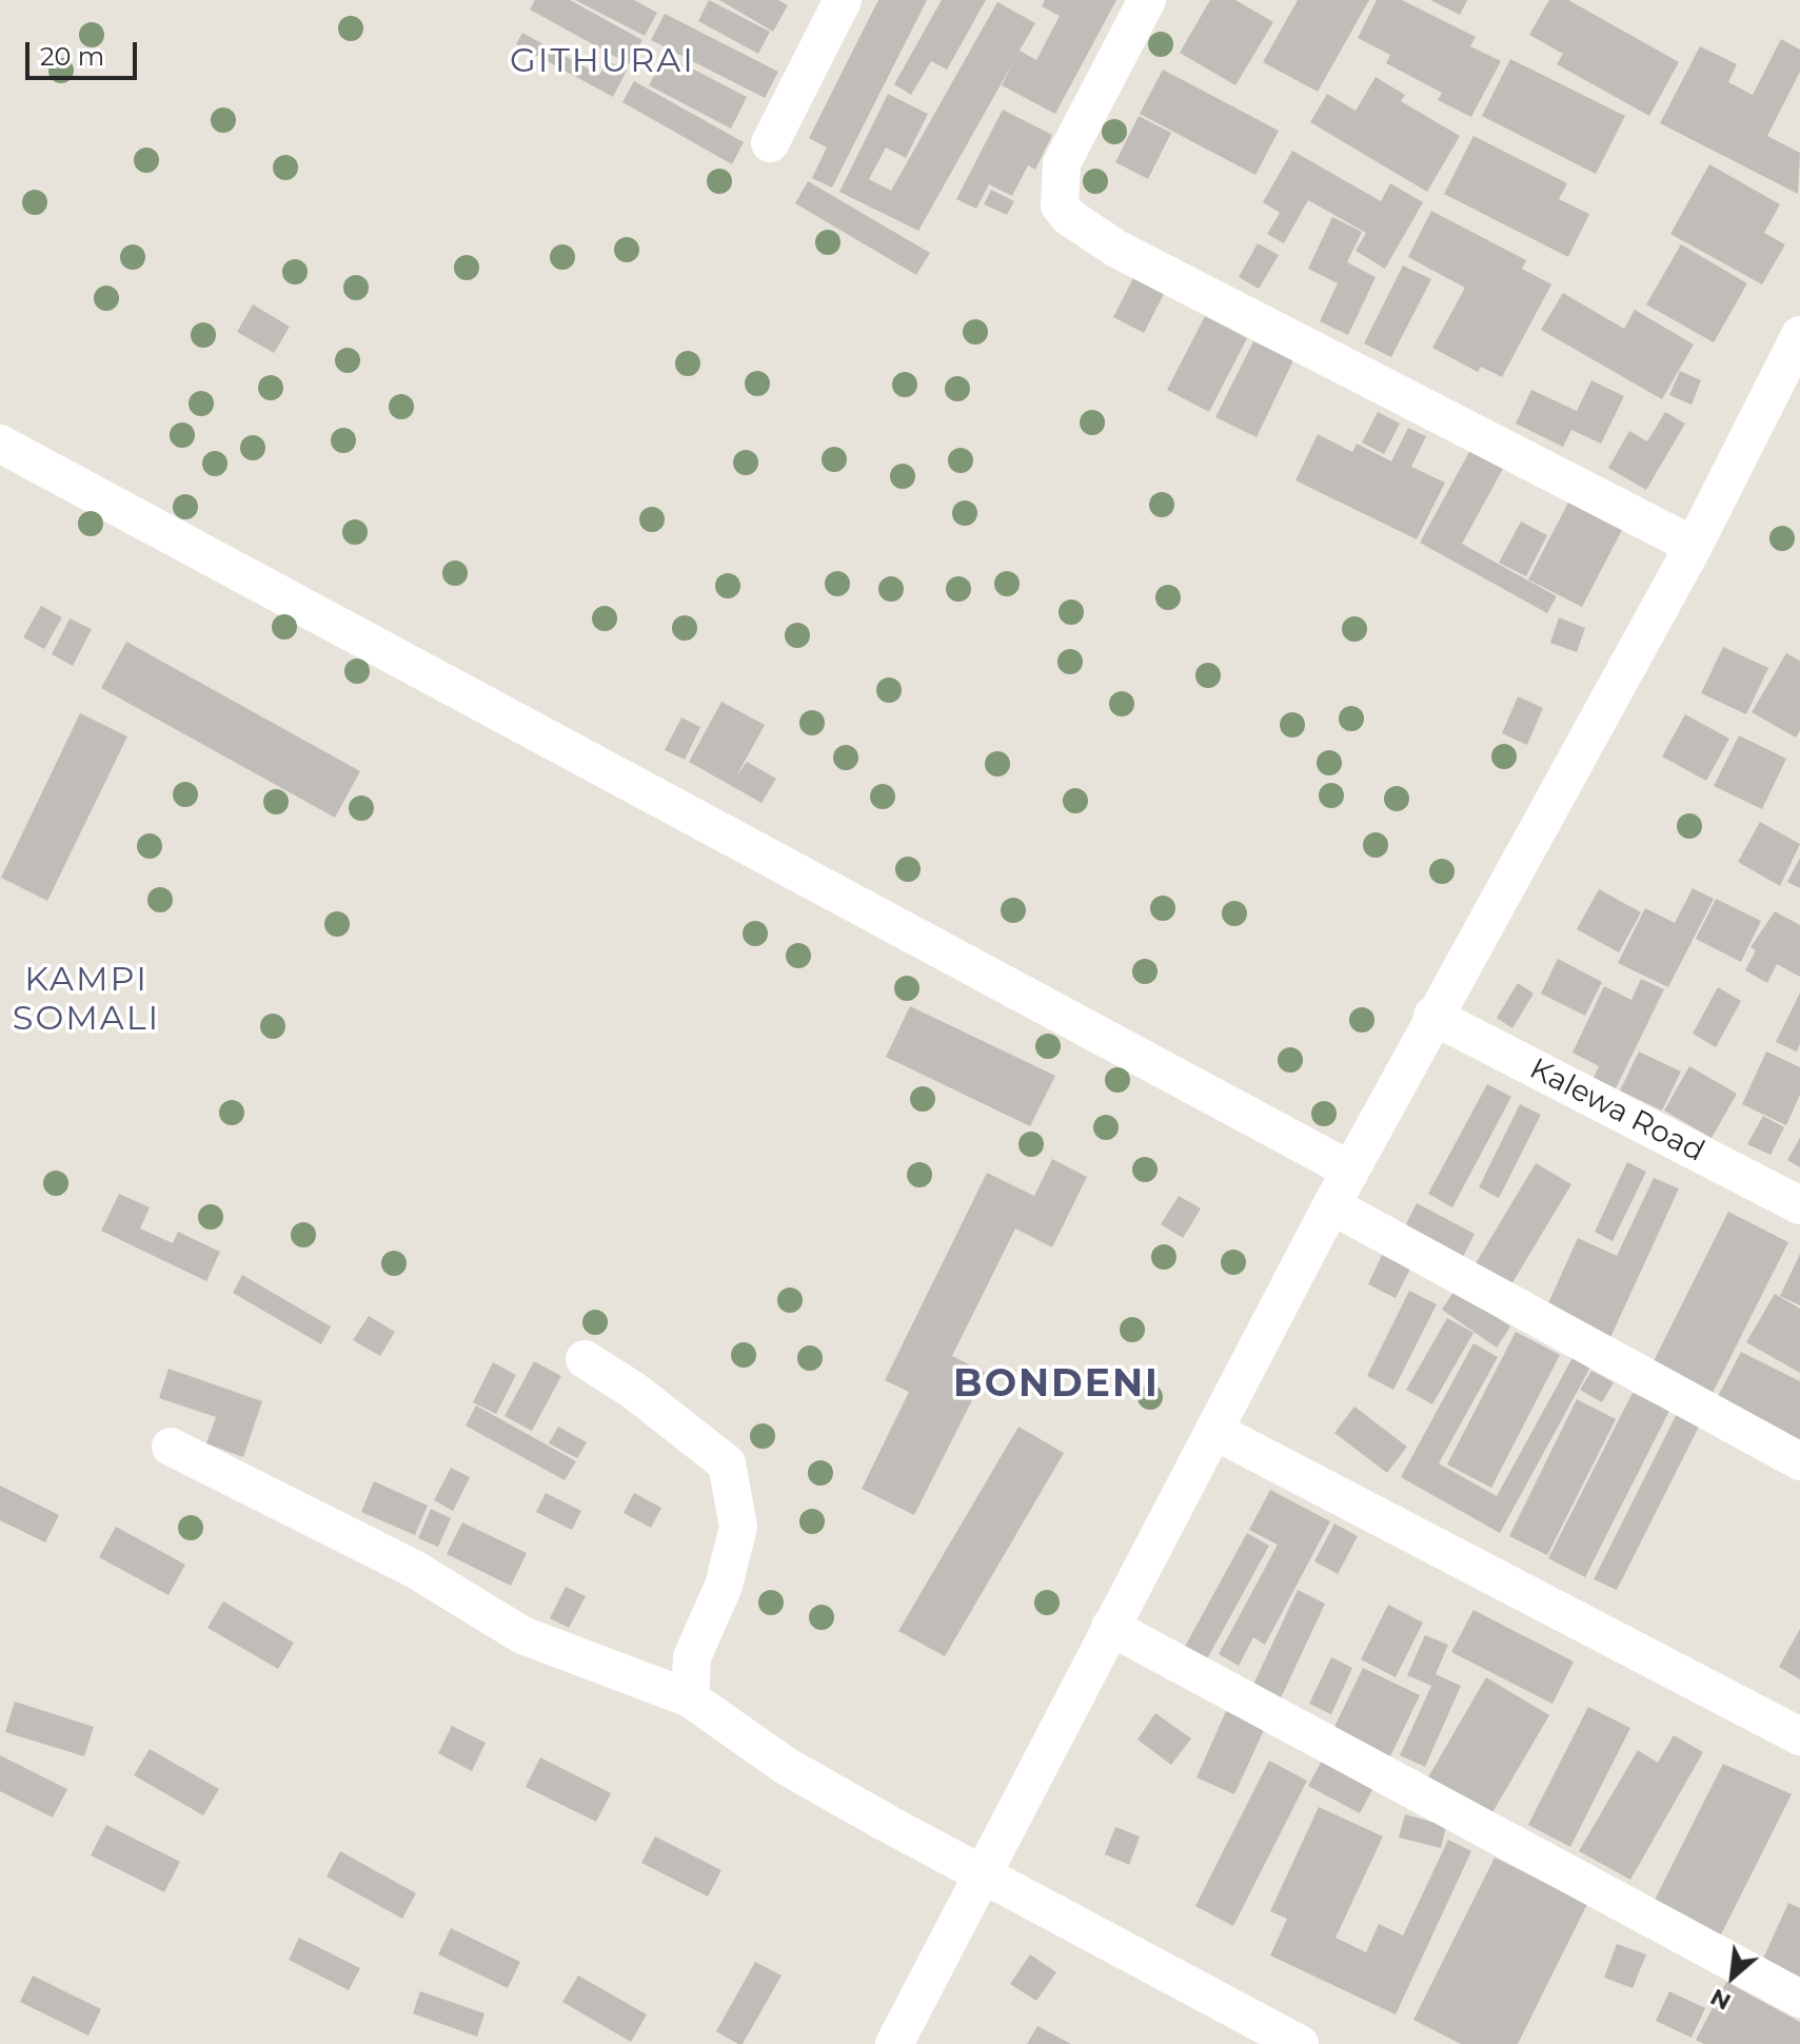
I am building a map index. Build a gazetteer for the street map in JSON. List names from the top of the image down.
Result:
{
  "streets": {
    "street": ["Kalewa Road"]
  },
  "districts": ["GITHURAI", "KAMPI SOMALI", "BONDENI"],
  "scale_bar": "20 m",
  "north": "bottom left"
}
